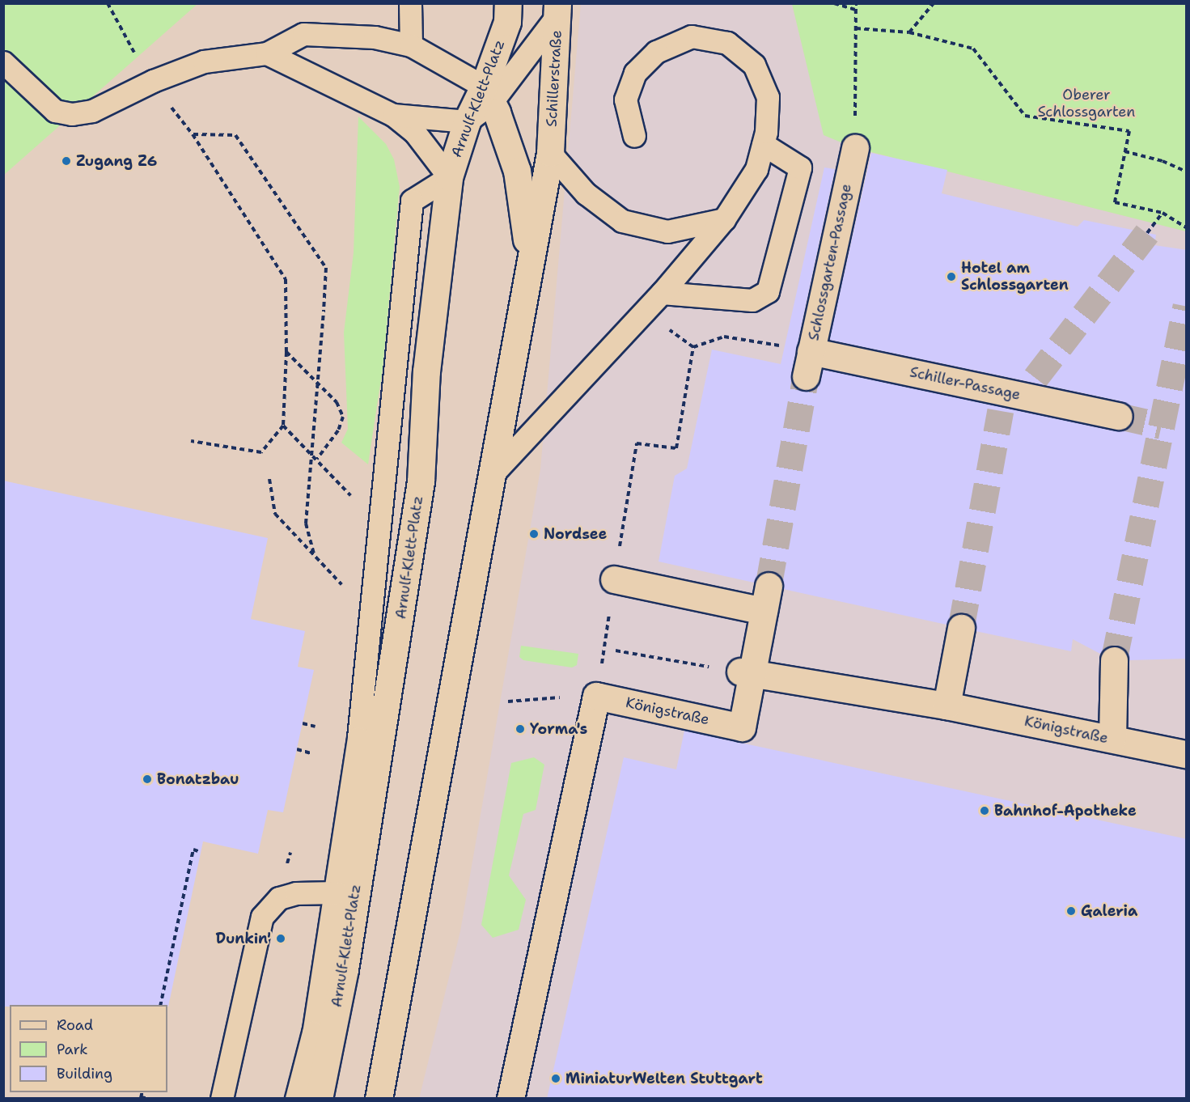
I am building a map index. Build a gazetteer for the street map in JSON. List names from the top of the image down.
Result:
{
  "streets": {
    "main road": [
      "Schillerstraße",
      "Arnulf-Klett-Platz",
      "Schlossgarten-Passage",
      "Schiller-Passage",
      "Königstraße"
    ]
  },
  "crossings": [
    ["Schlossgarten-Passage", "Schiller-Passage"]
  ],
  "parks": ["Oberer Schlossgarten"],
  "places": [
    "Zugang Z6",
    "Hotel am Schlossgarten",
    "Nordsee",
    "Yorma's",
    "Bonatzbau",
    "Bahnhof-Apotheke",
    "Galeria",
    "Dunkin'",
    "MiniaturWelten Stuttgart"
  ],
  "legend": ["Road", "Park", "Building"]
}
